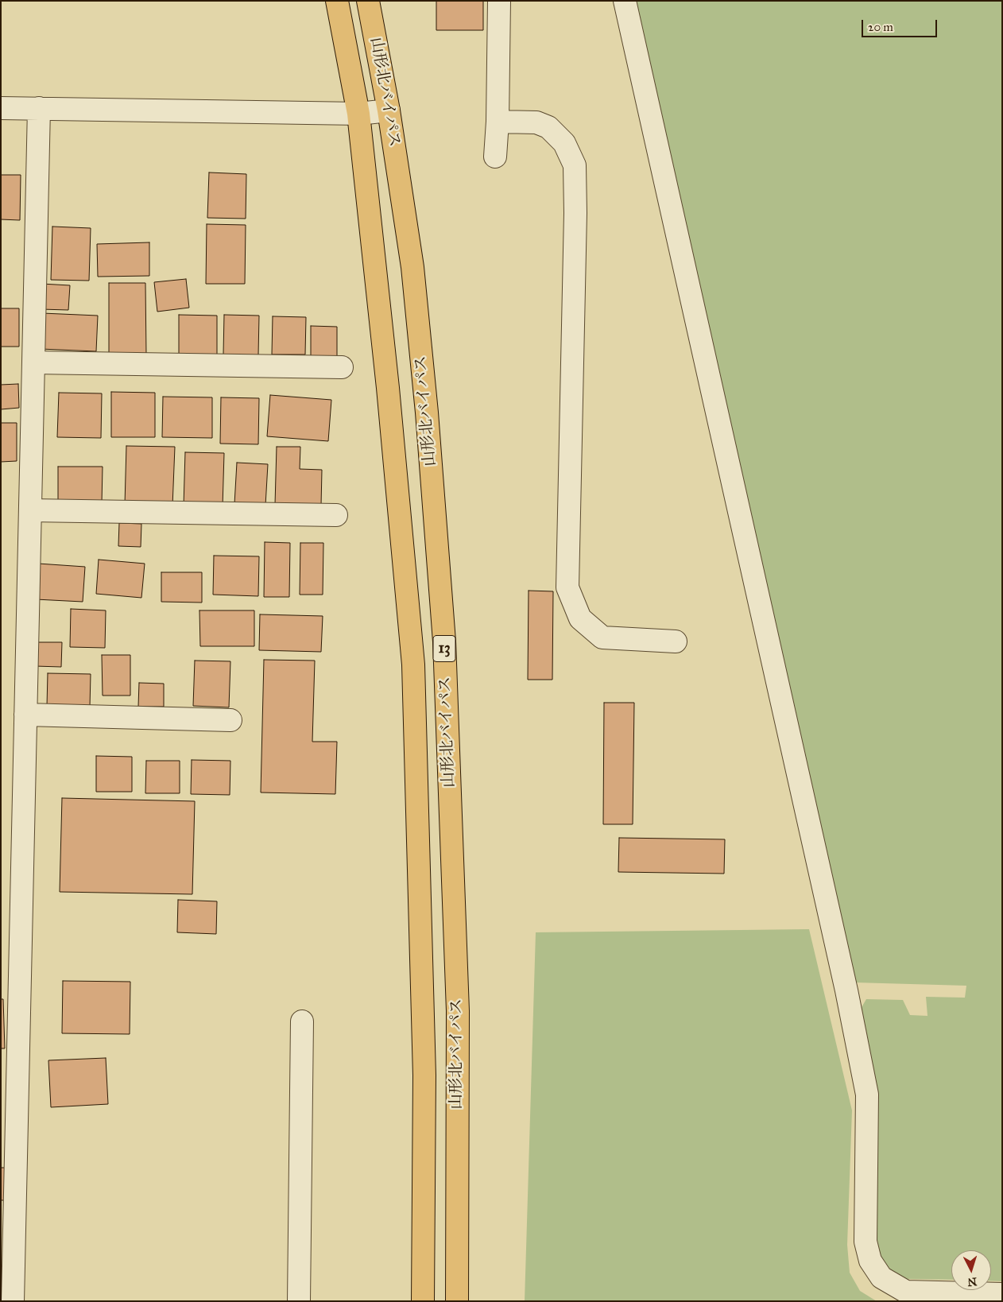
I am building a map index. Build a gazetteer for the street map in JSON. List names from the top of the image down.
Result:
{
  "streets": {
    "highway": ["山形北バイパス", "13"]
  },
  "scale_bar": "20 m",
  "north": "bottom"
}
